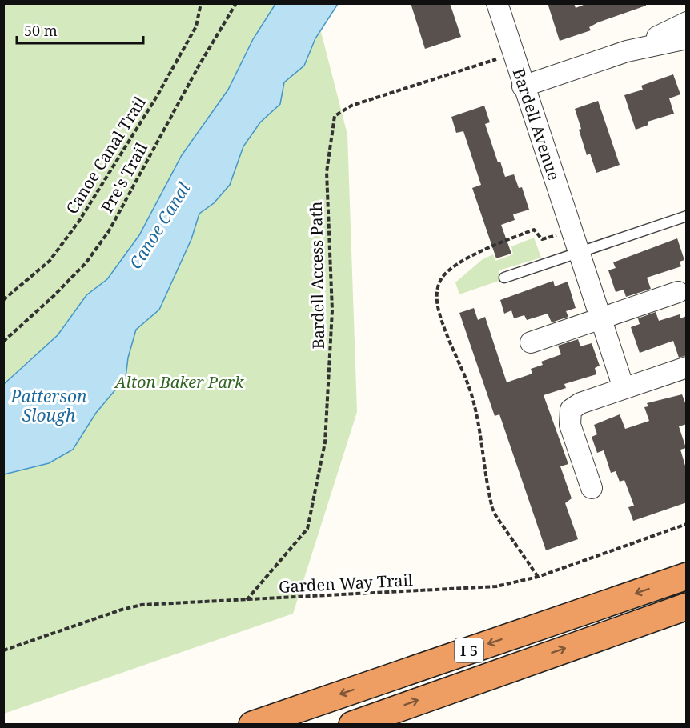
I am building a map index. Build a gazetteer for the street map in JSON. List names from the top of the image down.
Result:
{
  "streets": {
    "highway": ["I 5"],
    "street": ["Bardell Avenue"],
    "path": [
      "Canoe Canal Trail",
      "Pre's Trail",
      "Bardell Access Path",
      "Garden Way Trail"
    ]
  },
  "crossings": [
    ["Bardell Avenue", "Bardell Access Path"],
    ["Bardell Access Path", "Garden Way Trail"]
  ],
  "water": ["Canoe Canal", "Patterson Slough"],
  "parks": ["Alton Baker Park"],
  "scale_bar": "50 m"
}
